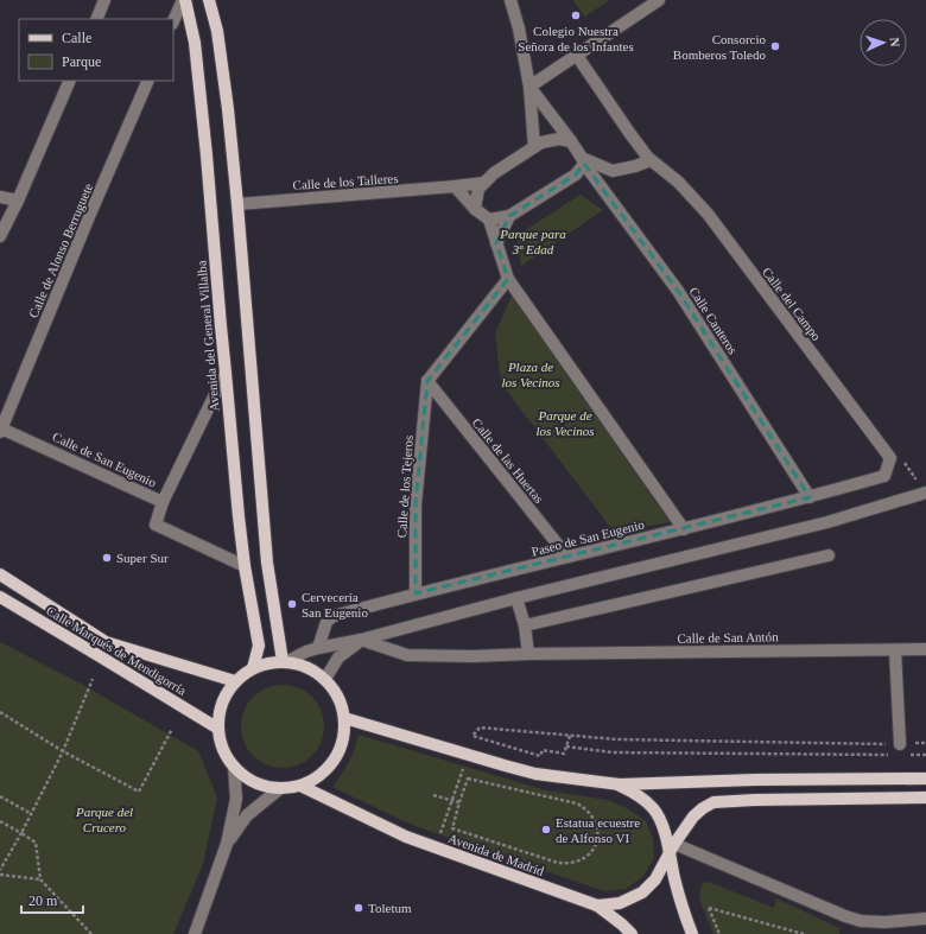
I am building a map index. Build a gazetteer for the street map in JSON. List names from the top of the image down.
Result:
{
  "streets": {
    "main road": ["Avenida del General Villalba", "Calle Marqués de Mendigorría", "Avenida de Madrid"],
    "street": [
      "Calle de los Talleres",
      "Calle de Alonso Berruguete",
      "Calle del Campo",
      "Calle Canteros",
      "Calle de San Eugenio",
      "Calle de las Huertas",
      "Calle de los Tejeros",
      "Paseo de San Eugenio",
      "Calle de San Antón"
    ]
  },
  "crossings": [
    ["Calle de Alonso Berruguete", "Calle de San Eugenio"],
    ["Calle del Campo", "Paseo de San Eugenio"],
    ["Calle Canteros", "Paseo de San Eugenio"],
    ["Avenida del General Villalba", "Calle de San Eugenio"],
    ["Avenida del General Villalba", "Calle Marqués de Mendigorría"],
    ["Avenida del General Villalba", "Avenida de Madrid"],
    ["Calle de las Huertas", "Calle de los Tejeros"],
    ["Calle de las Huertas", "Paseo de San Eugenio"],
    ["Calle de los Tejeros", "Paseo de San Eugenio"],
    ["Calle Marqués de Mendigorría", "Avenida de Madrid"]
  ],
  "parks": [
    "Parque para 3ª Edad",
    "Plaza de los Vecinos",
    "Parque de los Vecinos",
    "Parque del Crucero"
  ],
  "places": [
    "Colegio Nuestra Señora de los Infantes",
    "Consorcio Bomberos Toledo",
    "Super Sur",
    "Cervecería San Eugenio",
    "Estatua ecuestre de Alfonso VI",
    "Toletum"
  ],
  "legend": ["Calle", "Parque"],
  "scale_bar": "20 m",
  "north": "right"
}
